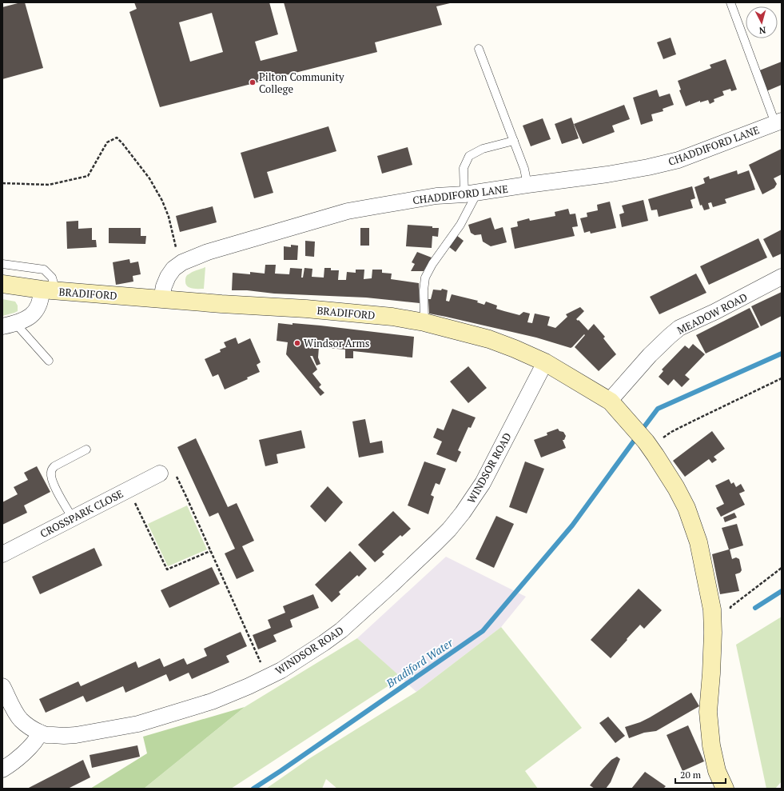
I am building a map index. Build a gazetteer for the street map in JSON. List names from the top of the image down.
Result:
{
  "streets": {
    "street": [
      "CHADDIFORD LANE",
      "BRADIFORD",
      "MEADOW ROAD",
      "WINDSOR ROAD",
      "CROSSPARK CLOSE"
    ]
  },
  "crossings": [
    ["CHADDIFORD LANE", "BRADIFORD"],
    ["BRADIFORD", "MEADOW ROAD"],
    ["BRADIFORD", "WINDSOR ROAD"]
  ],
  "water": ["Bradiford Water"],
  "places": ["Pilton Community College", "Windsor Arms"],
  "scale_bar": "20 m",
  "north": "bottom"
}
